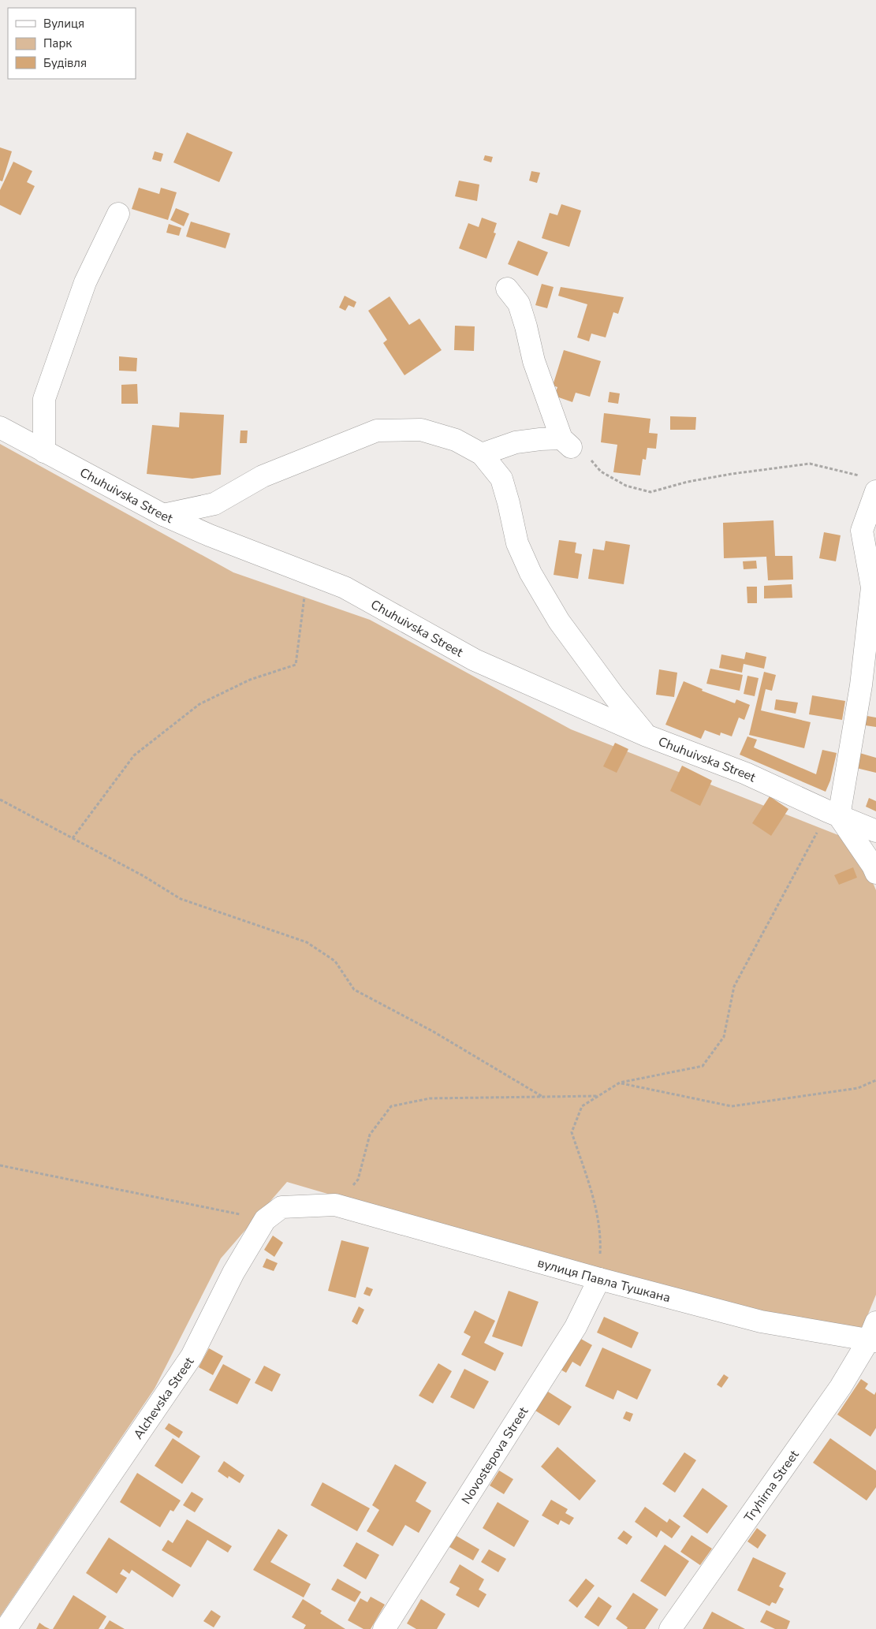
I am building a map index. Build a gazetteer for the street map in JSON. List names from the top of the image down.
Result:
{
  "streets": {
    "street": [
      "Chuhuivska Street",
      "вулиця Павла Тушкана",
      "Alchevska Street",
      "Novostepova Street",
      "Tryhirna Street"
    ]
  },
  "crossings": [
    ["вулиця Павла Тушкана", "Alchevska Street"],
    ["вулиця Павла Тушкана", "Novostepova Street"],
    ["вулиця Павла Тушкана", "Tryhirna Street"]
  ],
  "legend": ["Вулиця", "Парк", "Будівля"]
}
